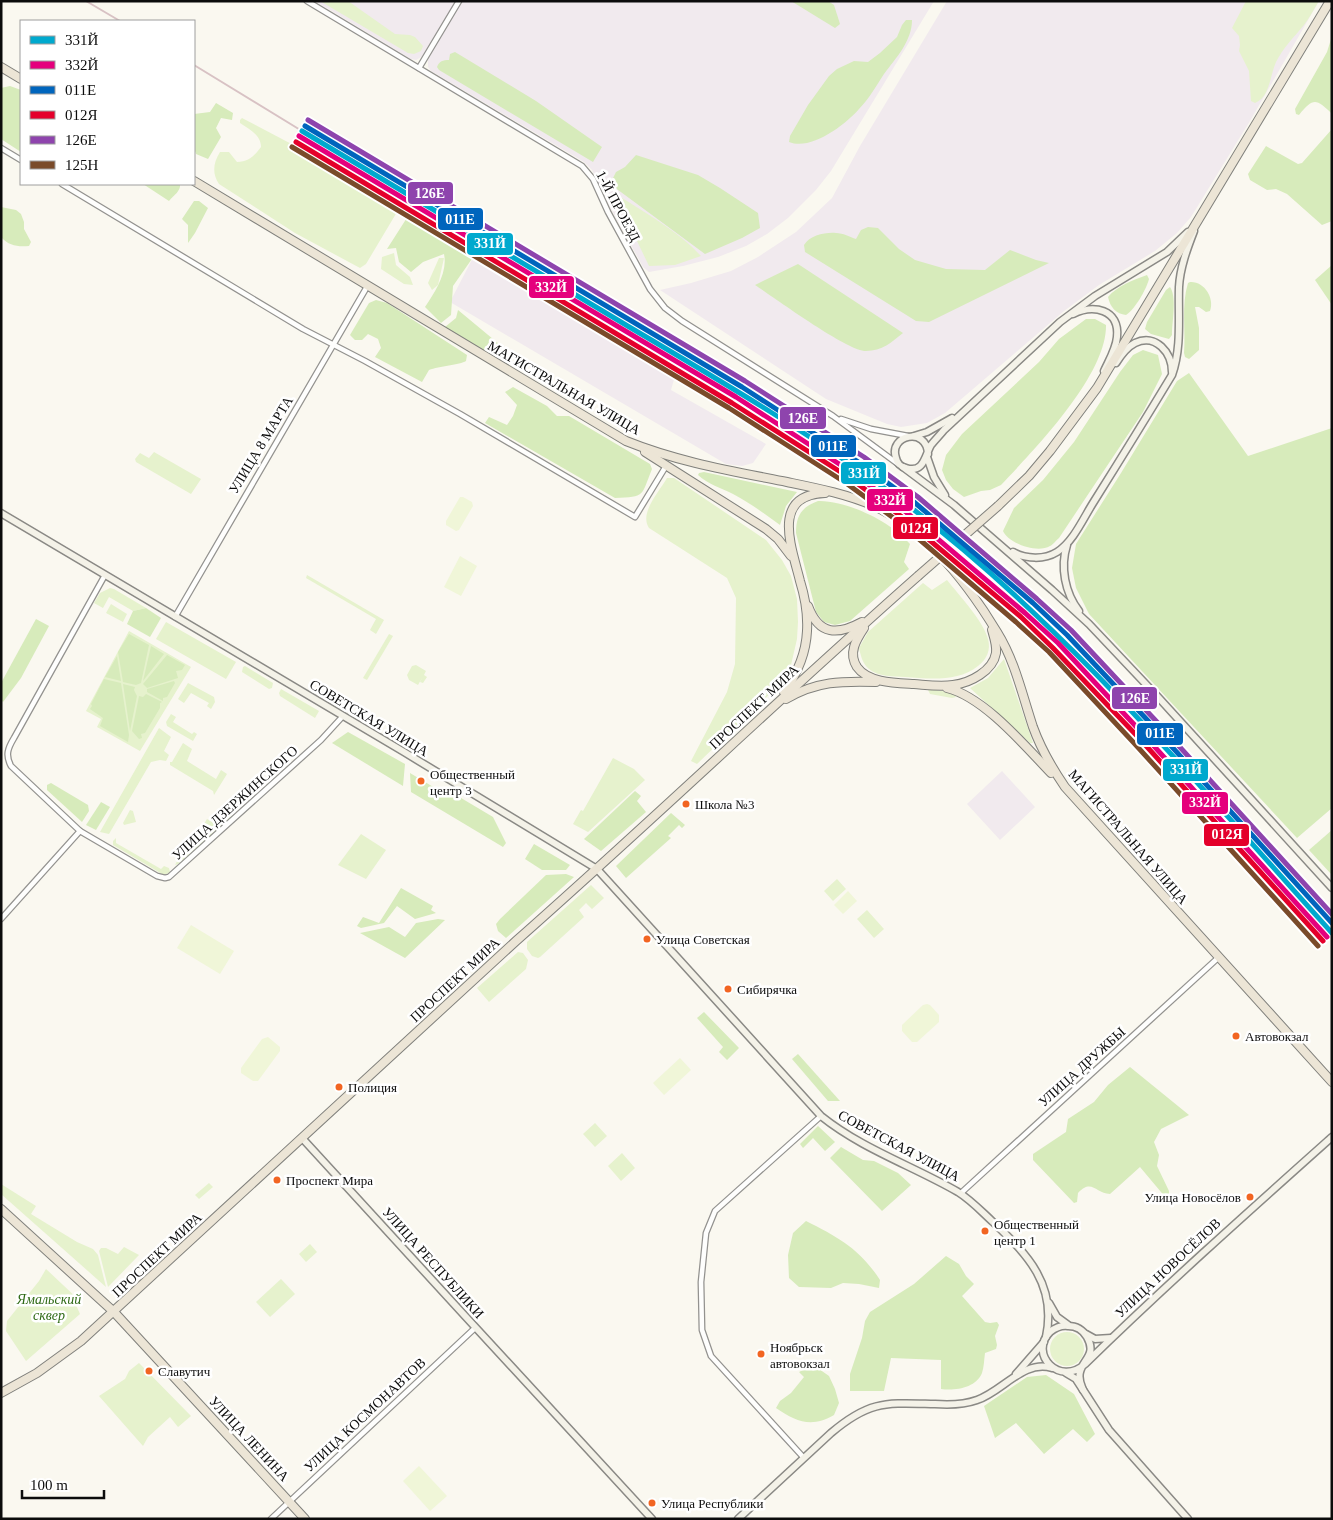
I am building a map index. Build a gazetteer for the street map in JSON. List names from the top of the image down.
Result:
{
  "streets": {
    "main road": [
      "МАГИСТРАЛЬНАЯ УЛИЦА",
      "ПРОСПЕКТ МИРА",
      "СОВЕТСКАЯ УЛИЦА",
      "УЛИЦА РЕСПУБЛИКИ",
      "УЛИЦА НОВОСЁЛОВ",
      "УЛИЦА ЛЕНИНА"
    ],
    "street": [
      "1-Й ПРОЕЗД",
      "УЛИЦА 8 МАРТА",
      "УЛИЦА ДЗЕРЖИНСКОГО",
      "УЛИЦА ДРУЖБЫ",
      "УЛИЦА КОСМОНАВТОВ"
    ]
  },
  "crossings": [
    ["МАГИСТРАЛЬНАЯ УЛИЦА", "УЛИЦА 8 МАРТА"],
    ["МАГИСТРАЛЬНАЯ УЛИЦА", "УЛИЦА ДРУЖБЫ"],
    ["УЛИЦА 8 МАРТА", "СОВЕТСКАЯ УЛИЦА"],
    ["ПРОСПЕКТ МИРА", "СОВЕТСКАЯ УЛИЦА"],
    ["ПРОСПЕКТ МИРА", "УЛИЦА РЕСПУБЛИКИ"],
    ["ПРОСПЕКТ МИРА", "УЛИЦА ЛЕНИНА"],
    ["СОВЕТСКАЯ УЛИЦА", "УЛИЦА ДЗЕРЖИНСКОГО"],
    ["СОВЕТСКАЯ УЛИЦА", "УЛИЦА ДРУЖБЫ"],
    ["УЛИЦА РЕСПУБЛИКИ", "УЛИЦА КОСМОНАВТОВ"],
    ["УЛИЦА КОСМОНАВТОВ", "УЛИЦА ЛЕНИНА"]
  ],
  "parks": ["Ямальский сквер"],
  "places": [
    "Общественный центр 3",
    "Школа №3",
    "Улица Советская",
    "Сибирячка",
    "Автовокзал",
    "Полиция",
    "Проспект Мира",
    "Улица Новосёлов",
    "Общественный центр 1",
    "Ноябрьск автовокзал",
    "Славутич",
    "Улица Республики"
  ],
  "lines": [
    "transit line 126Е",
    "transit line 011Е",
    "transit line 331Й",
    "transit line 332Й",
    "transit line 012Я",
    "transit line 125Н"
  ],
  "legend": [
    "331Й",
    "332Й",
    "011Е",
    "012Я",
    "126Е",
    "125Н"
  ],
  "scale_bar": "100 m"
}
